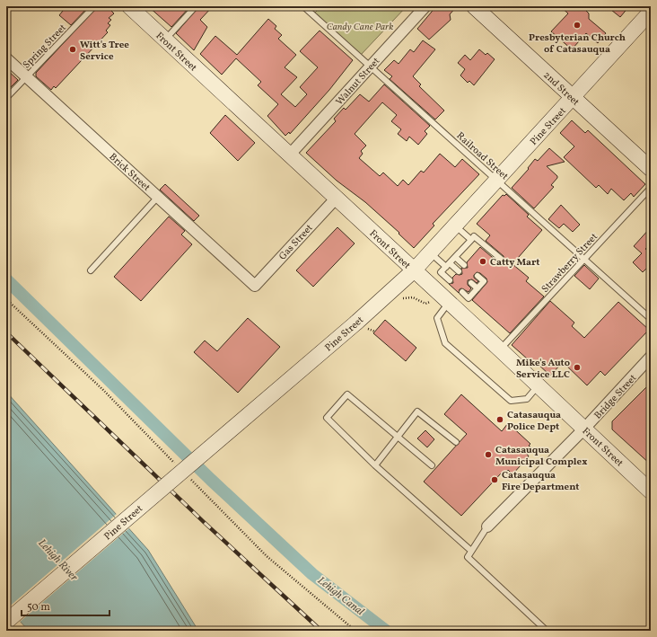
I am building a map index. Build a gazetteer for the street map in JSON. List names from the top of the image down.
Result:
{
  "streets": {
    "main road": ["Front Street", "2nd Street", "Pine Street"],
    "street": [
      "Walnut Street",
      "Brick Street",
      "Gas Street",
      "Bridge Street"
    ],
    "lane": ["Spring Street", "Railroad Street", "Strawberry Street"]
  },
  "crossings": [
    ["Spring Street", "Brick Street"],
    ["Front Street", "Walnut Street"],
    ["Front Street", "Pine Street"],
    ["Front Street", "Gas Street"],
    ["Front Street", "Strawberry Street"],
    ["Front Street", "Bridge Street"],
    ["Walnut Street", "Railroad Street"],
    ["2nd Street", "Pine Street"],
    ["Pine Street", "Railroad Street"],
    ["Railroad Street", "Strawberry Street"],
    ["Brick Street", "Gas Street"]
  ],
  "water": ["Lehigh River", "Lehigh Canal"],
  "parks": ["Candy Cane Park"],
  "places": [
    "Presbyterian Church of Catasauqua",
    "Witt's Tree Service",
    "Catty Mart",
    "Mike's Auto Service LLC",
    "Catasauqua Police Dept",
    "Catasauqua Municipal Complex",
    "Catasauqua Fire Department"
  ],
  "scale_bar": "50 m"
}
